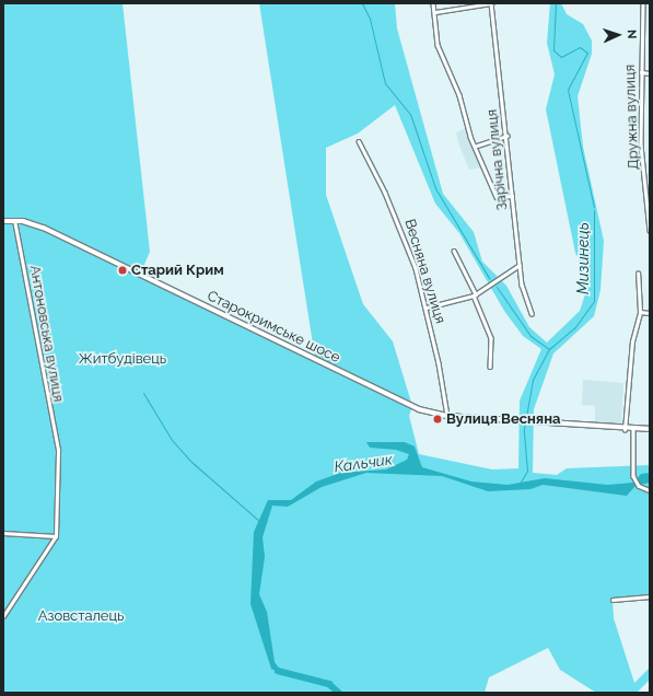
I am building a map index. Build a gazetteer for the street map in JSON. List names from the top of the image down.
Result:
{
  "streets": {
    "street": [
      "Дружна вулиця",
      "Зарічна вулиця",
      "Весняна вулиця",
      "Старокримське шосе",
      "Антоновська вулиця"
    ]
  },
  "crossings": [
    ["Весняна вулиця", "Старокримське шосе"],
    ["Старокримське шосе", "Антоновська вулиця"]
  ],
  "water": ["Мизинець", "Кальчик"],
  "parks": ["Житбудівець", "Азовсталець"],
  "places": ["Старий Крим", "Вулиця Весняна"],
  "north": "right"
}
